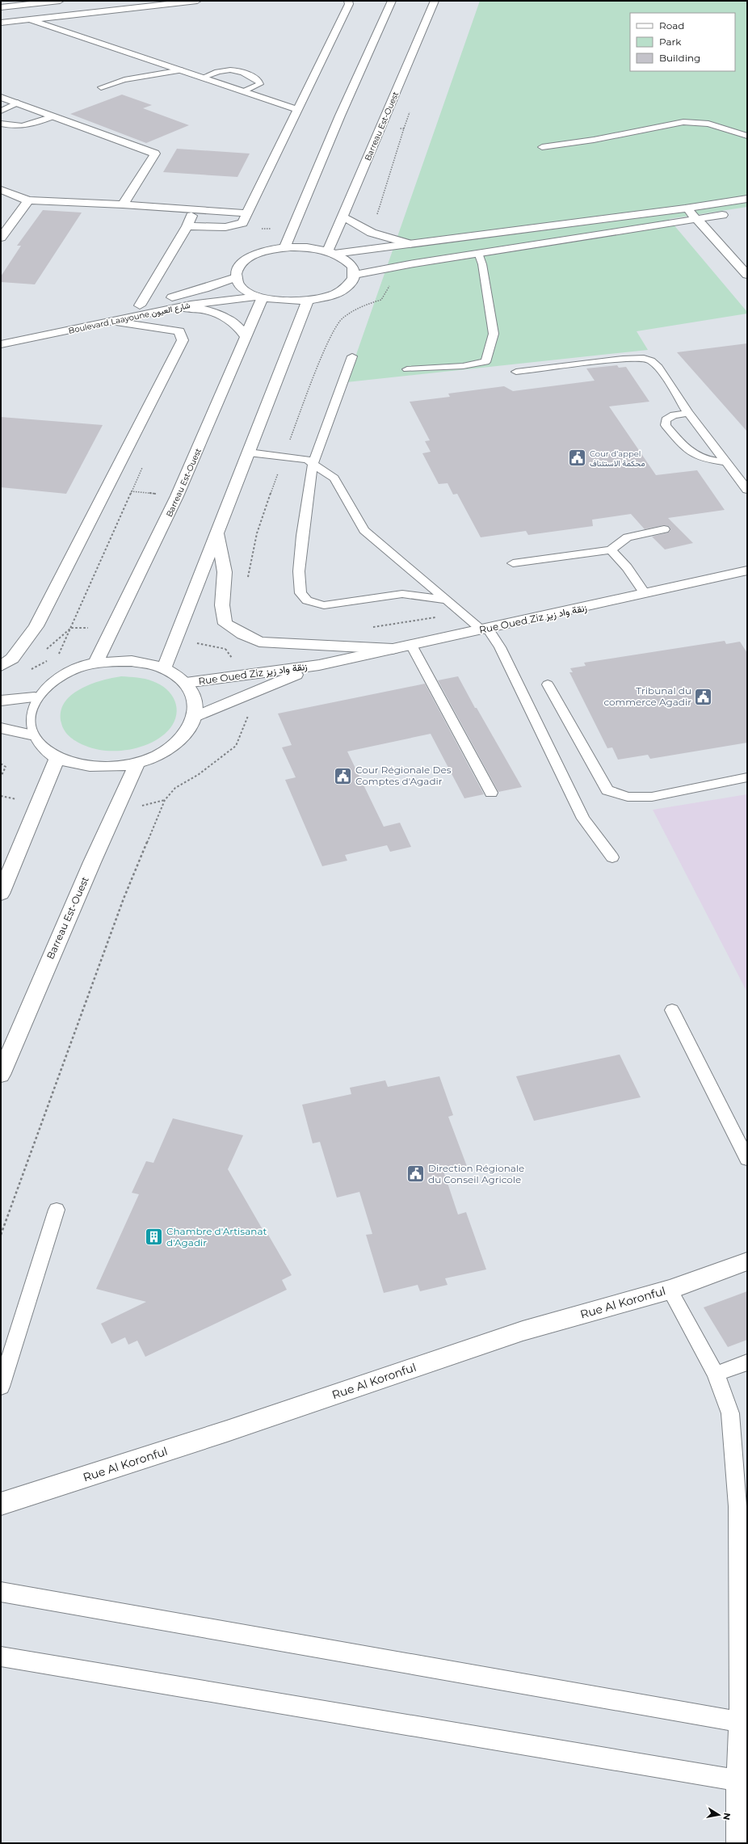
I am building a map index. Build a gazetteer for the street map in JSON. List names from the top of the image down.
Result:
{
  "streets": {
    "street": [
      "Barreau Est-Ouest",
      "Boulevard Laayoune شارع العيون",
      "Rue Oued Ziz زنقة واد زيز",
      "Rue Al Koronful"
    ]
  },
  "crossings": [
    ["Barreau Est-Ouest", "Boulevard Laayoune شارع العيون"]
  ],
  "places": {
    "public building": [
      "Cour d'appel محكمة الاستئناف",
      "Tribunal du commerce Agadir",
      "Cour Régionale Des Comptes d'Agadir",
      "Direction Régionale du Conseil Agricole"
    ],
    "building": ["Chambre d'Artisanat d'Agadir"]
  },
  "legend": ["Road", "Park", "Building"],
  "north": "right"
}
